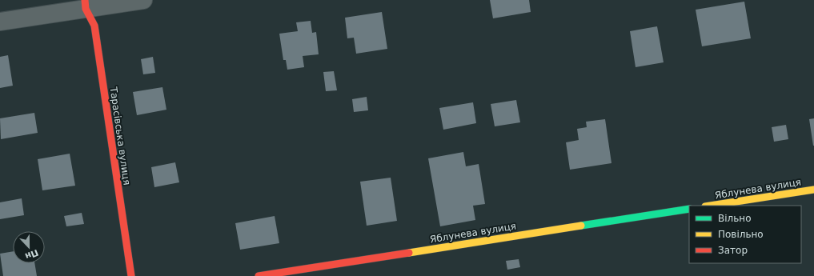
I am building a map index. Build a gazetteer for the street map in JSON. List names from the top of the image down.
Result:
{
  "streets": {
    "street": ["Тарасівська вулиця", "Яблунева вулиця"]
  },
  "legend": ["Вільно", "Повільно", "Затор"],
  "north": "bottom"
}
